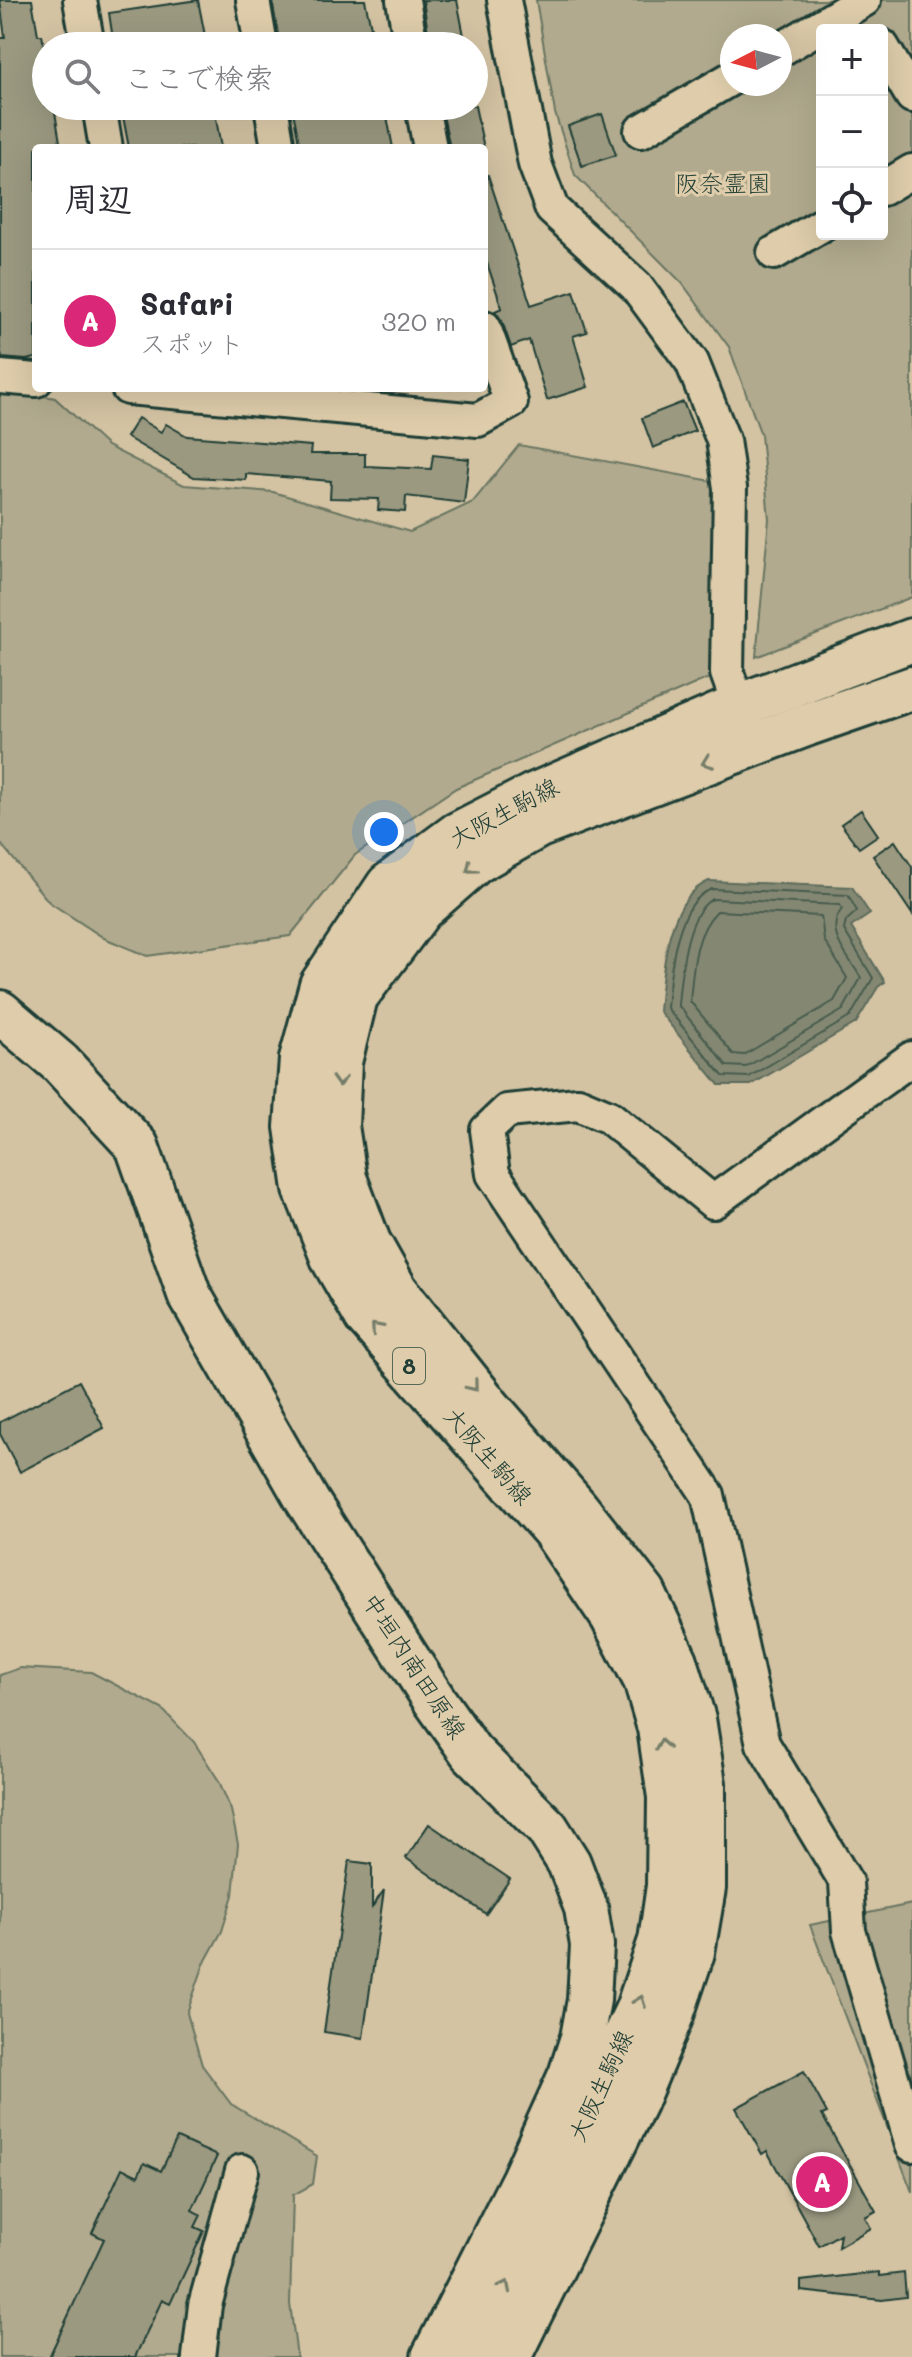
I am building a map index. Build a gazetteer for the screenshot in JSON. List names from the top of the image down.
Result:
{
  "streets": {
    "main road": ["大阪生駒線", "8", "中垣内南田原線"]
  },
  "parks": ["阪奈霊園"],
  "north": "left",
  "page": {
    "map_buttons": ["+", "−"],
    "search": "ここで検索",
    "heading": "周辺",
    "list": [
      {
        "mark": "A",
        "name": "Safari",
        "note": "スポット",
        "value": "320 m"
      }
    ],
    "pins": "A"
  }
}
